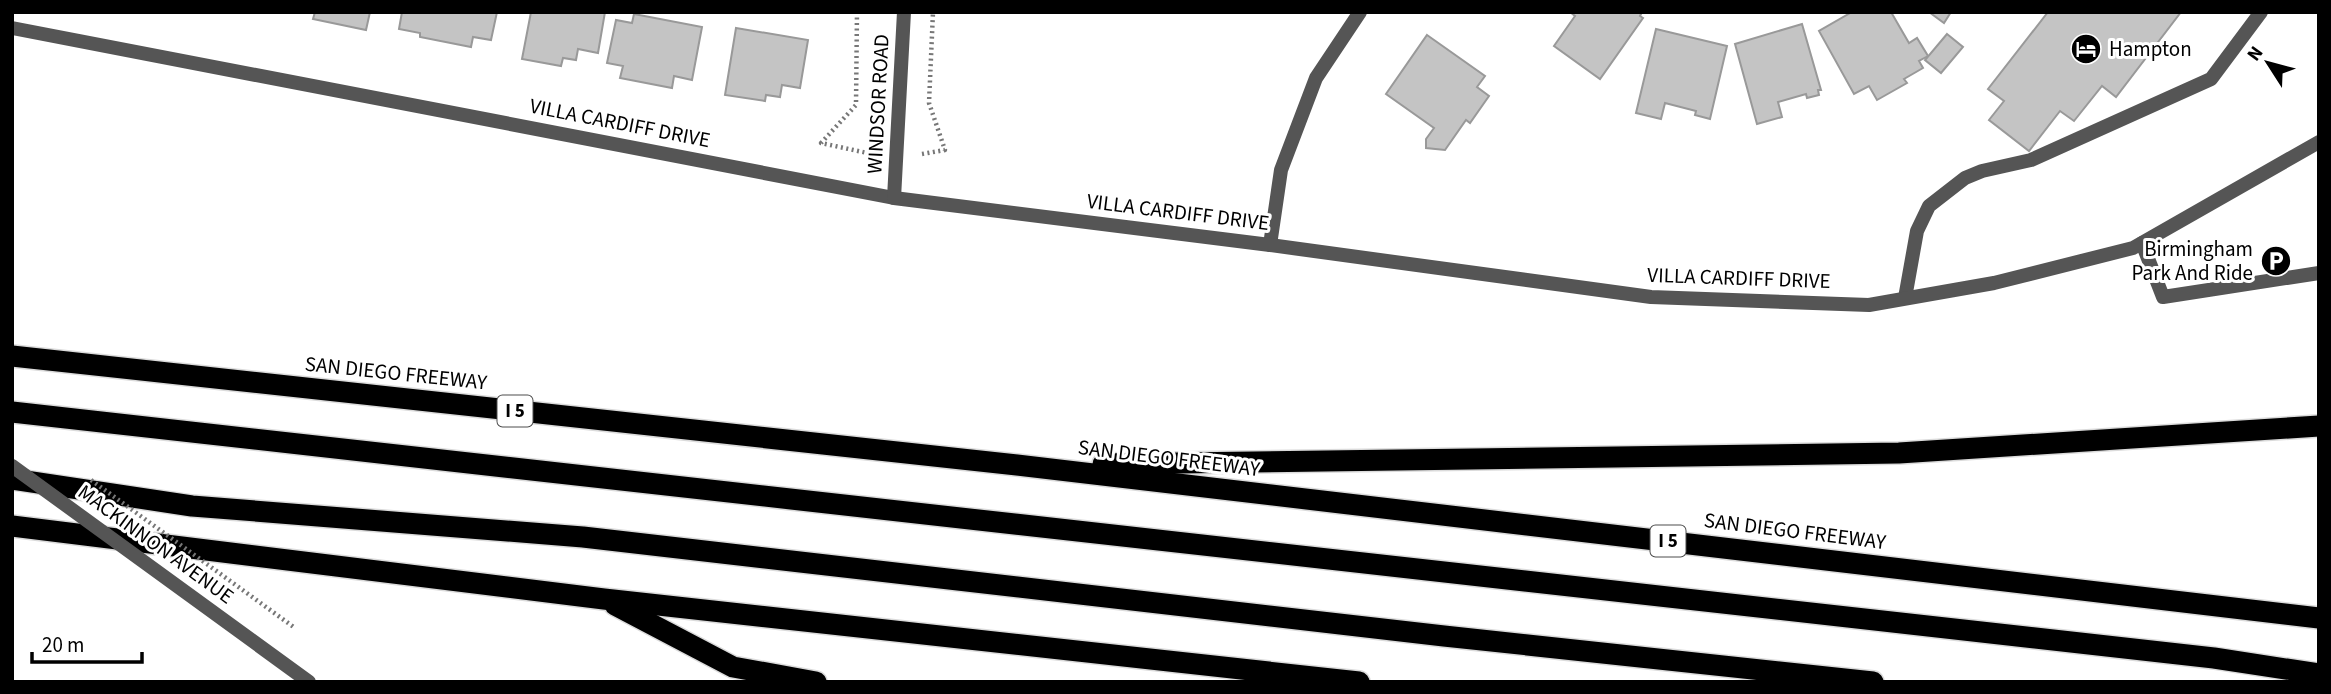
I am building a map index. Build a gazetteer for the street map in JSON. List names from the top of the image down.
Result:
{
  "streets": {
    "highway": ["SAN DIEGO FREEWAY", "I 5"],
    "street": ["WINDSOR ROAD", "VILLA CARDIFF DRIVE", "MACKINNON AVENUE"]
  },
  "crossings": [
    ["WINDSOR ROAD", "VILLA CARDIFF DRIVE"]
  ],
  "places": {
    "hotel": ["Hampton"],
    "parking": ["Birmingham Park And Ride"]
  },
  "scale_bar": "20 m",
  "north": "top left"
}
